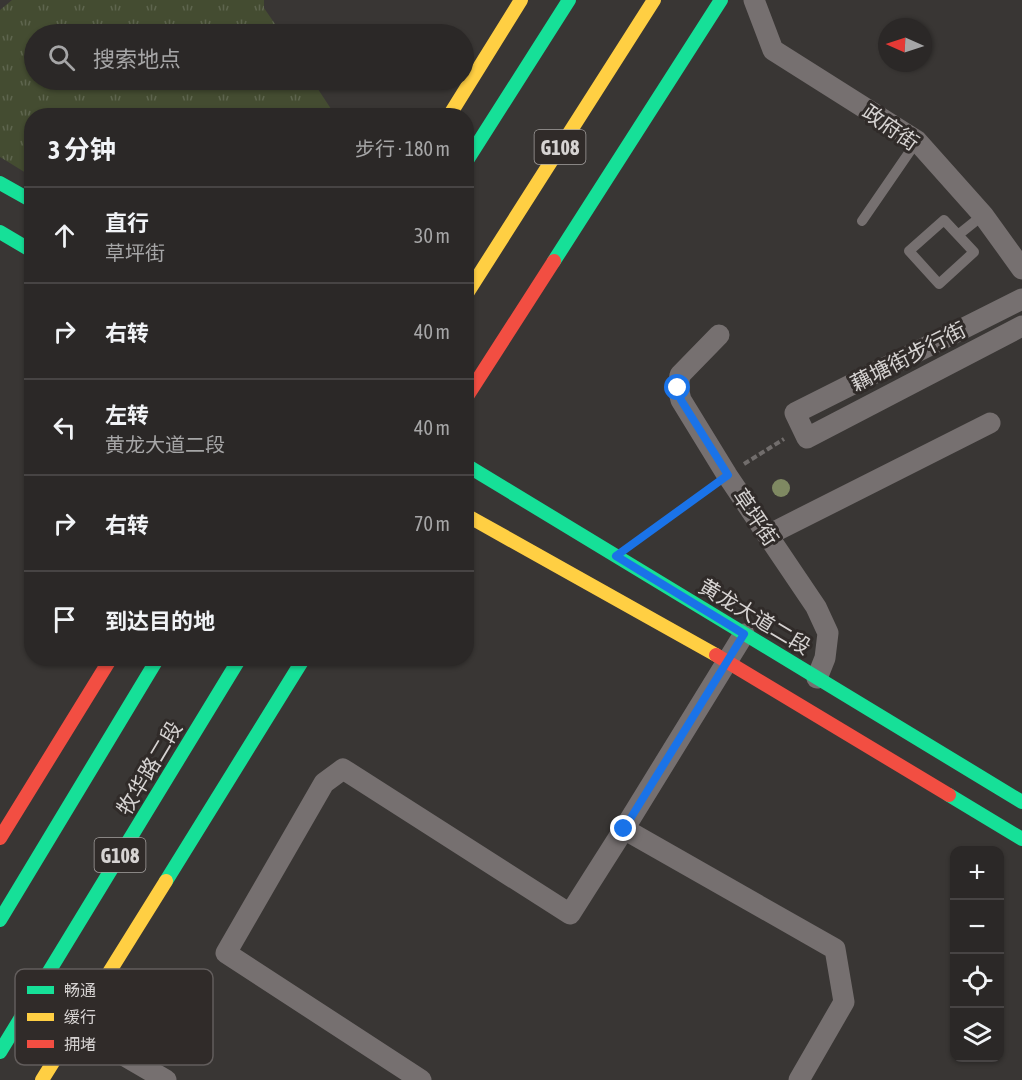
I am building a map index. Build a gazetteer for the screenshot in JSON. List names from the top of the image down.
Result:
{
  "streets": {
    "main road": ["G108", "黄龙大道二段", "牧华路二段"],
    "street": ["政府街", "藕塘街步行街", "草坪街"]
  },
  "crossings": [
    ["草坪街", "黄龙大道二段"]
  ],
  "legend": ["畅通", "缓行", "拥堵"],
  "north": "left",
  "page": {
    "search": "搜索地点",
    "heading": ["3 分钟", "步行 · 180 m"],
    "list": [
      ["直行", "草坪街", "30 m"],
      ["右转", "40 m"],
      ["左转", "黄龙大道二段", "40 m"],
      ["右转", "70 m"],
      "到达目的地"
    ],
    "map_buttons": ["+", "−"]
  }
}
